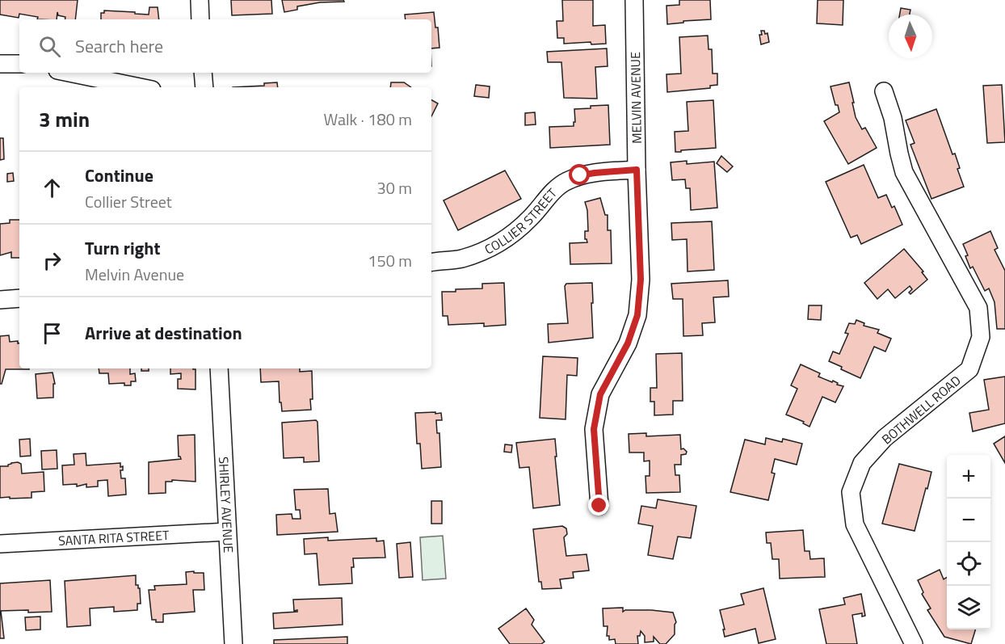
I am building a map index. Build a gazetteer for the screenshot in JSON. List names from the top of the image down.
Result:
{
  "streets": {
    "street": [
      "MELVIN AVENUE",
      "COLLIER STREET",
      "BOTHWELL ROAD",
      "SHIRLEY AVENUE",
      "SANTA RITA STREET"
    ]
  },
  "crossings": [
    ["MELVIN AVENUE", "COLLIER STREET"],
    ["SHIRLEY AVENUE", "SANTA RITA STREET"]
  ],
  "north": "bottom",
  "page": {
    "search": "Search here",
    "heading": ["3 min", "Walk · 180 m"],
    "list": [
      ["Continue", "Collier Street", "30 m"],
      ["Turn right", "Melvin Avenue", "150 m"],
      "Arrive at destination"
    ],
    "map_buttons": ["+", "−"]
  }
}
